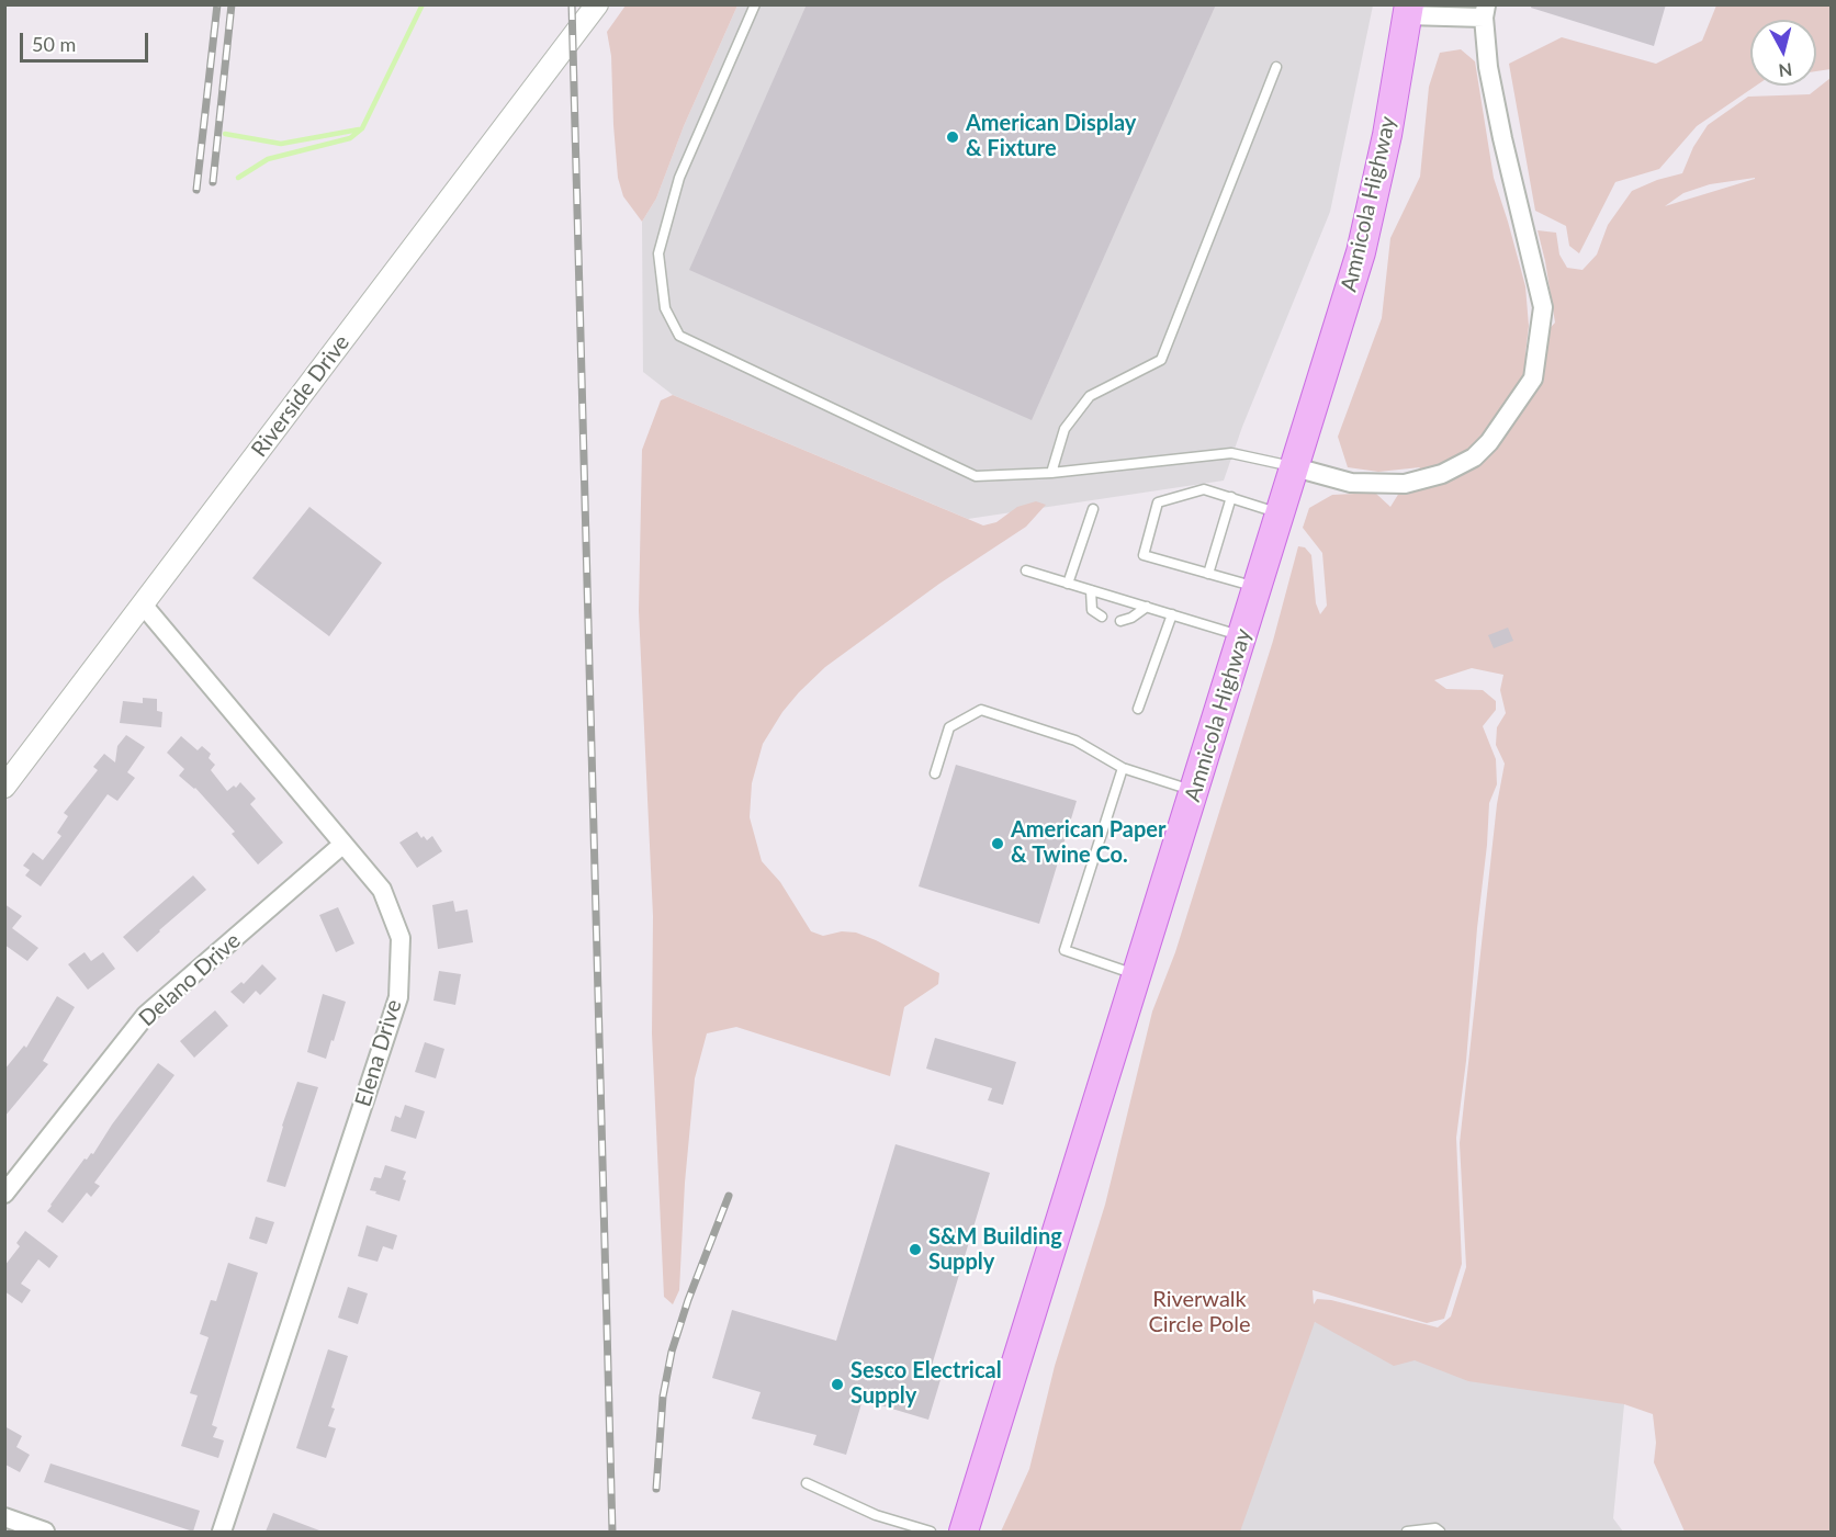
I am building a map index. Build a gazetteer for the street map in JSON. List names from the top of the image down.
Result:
{
  "streets": {
    "main road": ["Amnicola Highway"],
    "street": ["Riverside Drive", "Delano Drive", "Elena Drive"]
  },
  "crossings": [
    ["Riverside Drive", "Elena Drive"],
    ["Delano Drive", "Elena Drive"]
  ],
  "parks": ["Riverwalk Circle Pole"],
  "places": [
    "American Display & Fixture",
    "American Paper & Twine Co.",
    "S&M Building Supply",
    "Sesco Electrical Supply"
  ],
  "scale_bar": "50 m",
  "north": "bottom"
}
